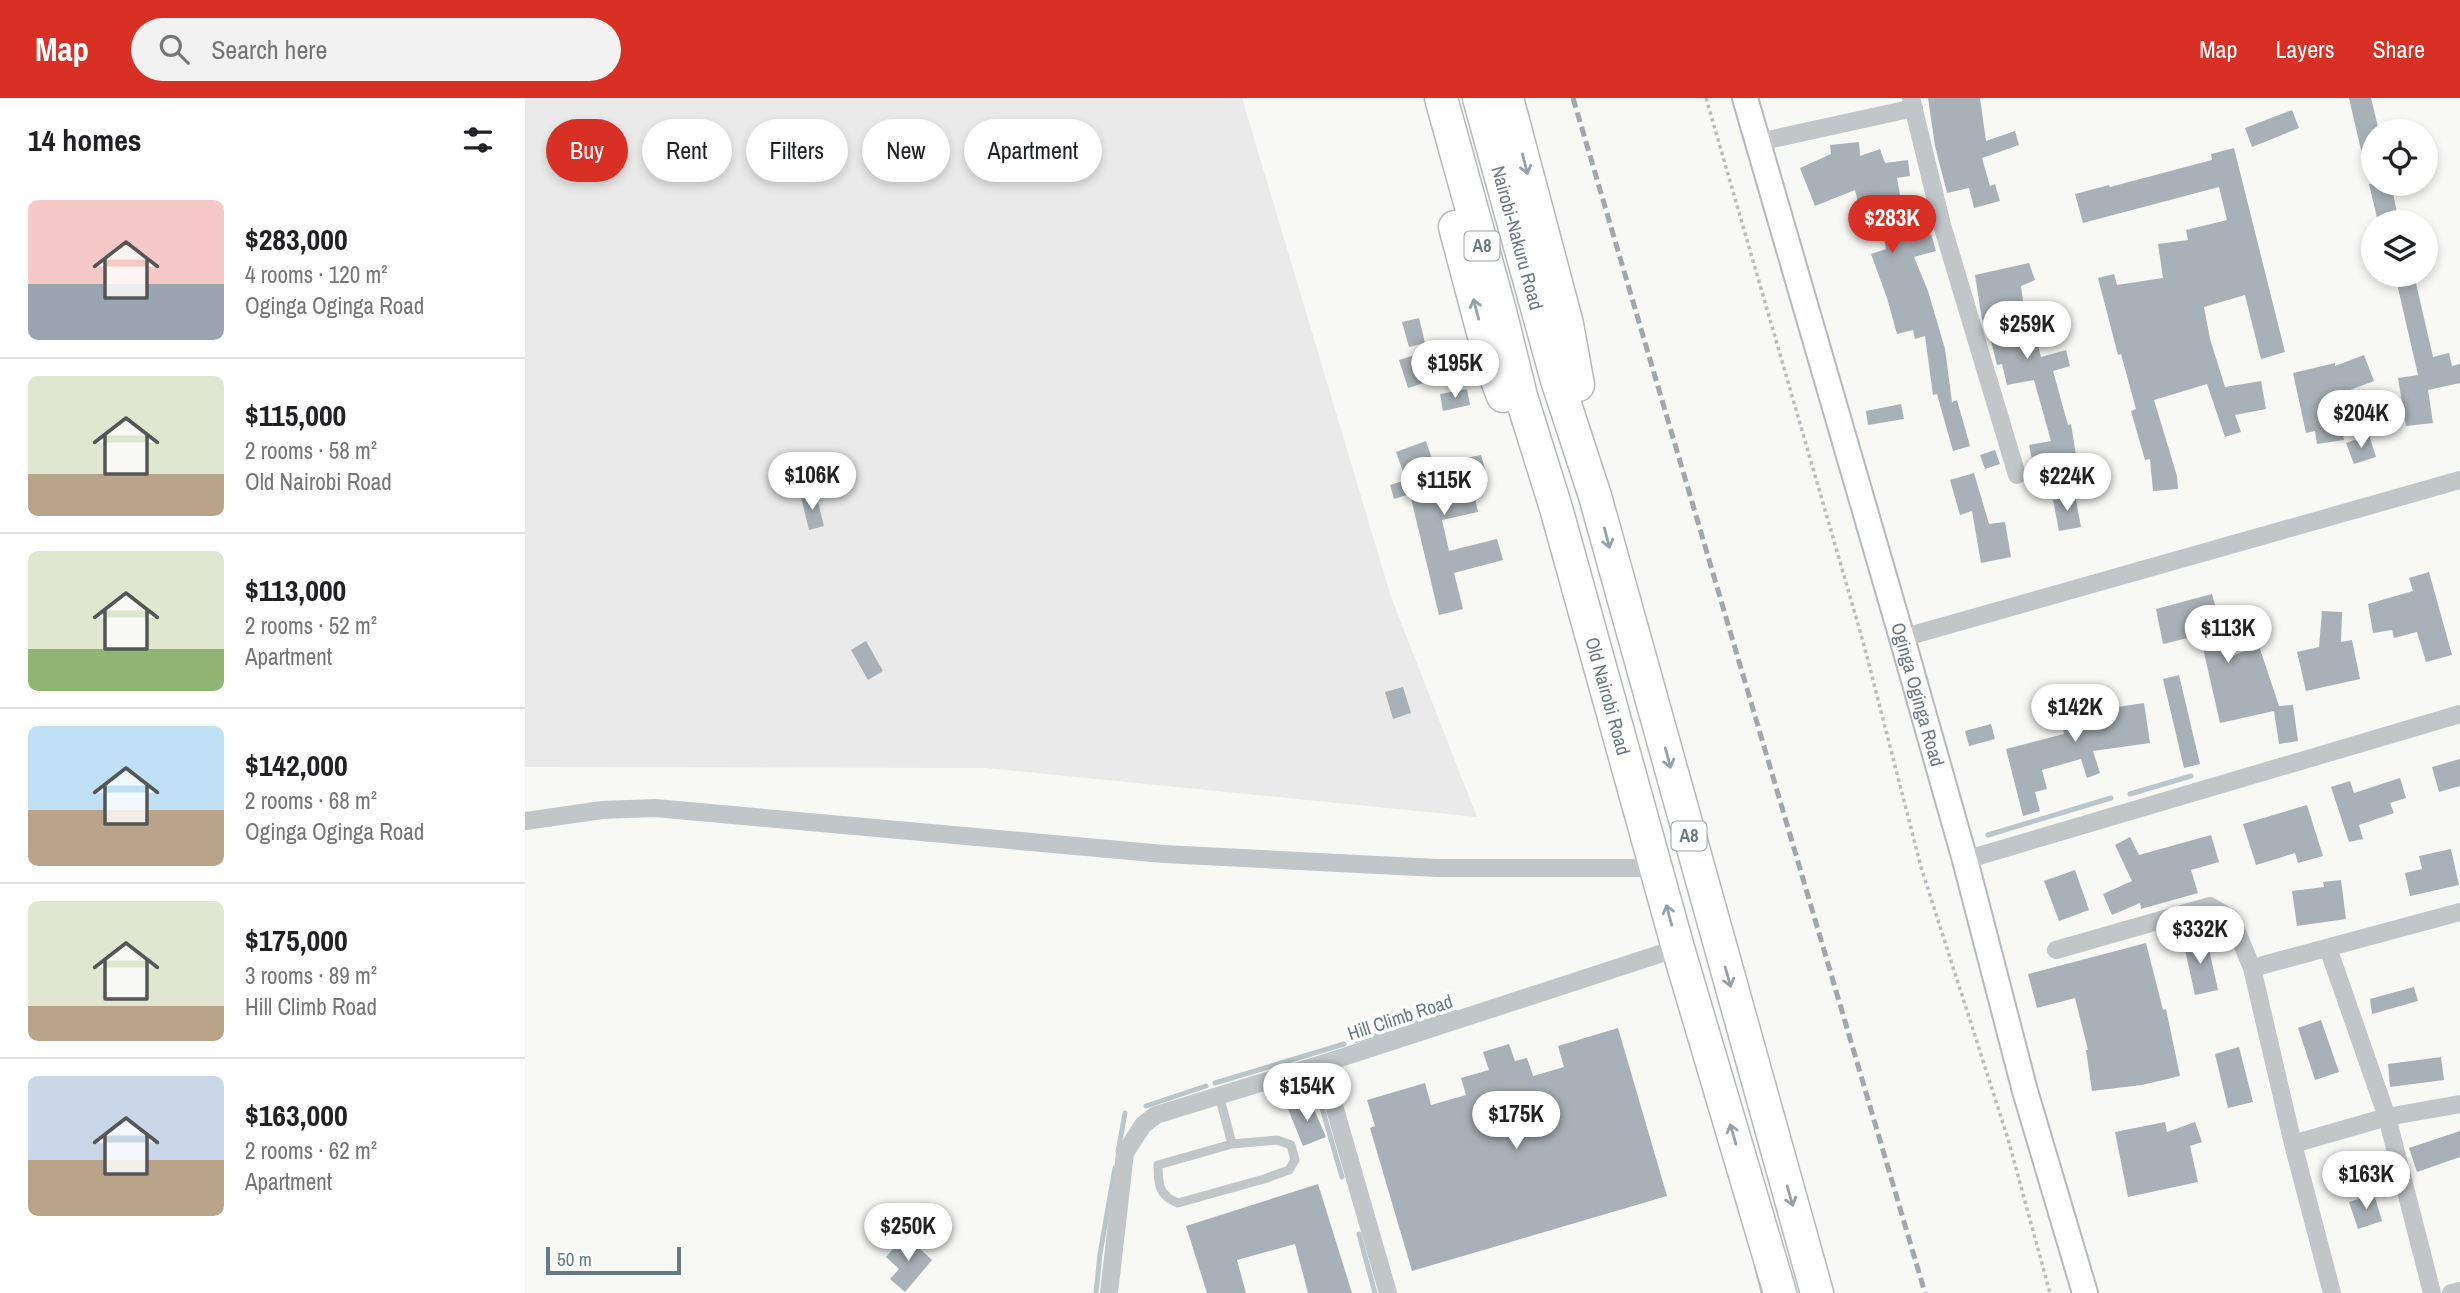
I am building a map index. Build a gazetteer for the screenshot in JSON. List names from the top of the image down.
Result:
{
  "streets": {
    "highway": ["Nairobi-Nakuru Road", "A8", "Old Nairobi Road"],
    "street": ["Oginga Oginga Road", "Hill Climb Road"]
  },
  "crossings": [
    ["Nairobi-Nakuru Road", "Old Nairobi Road"],
    ["Old Nairobi Road", "Hill Climb Road"]
  ],
  "scale_bar": "50 m",
  "page": {
    "header": "Map",
    "search": "Search here",
    "nav": ["Map", "Layers", "Share"],
    "heading": "14 homes",
    "chip": [
      "Buy",
      "Rent",
      "Filters",
      "New",
      "Apartment"
    ],
    "list": [
      {
        "name": "$283,000",
        "note": "4 rooms · 120 m² · Oginga Oginga Road"
      },
      {
        "name": "$115,000",
        "note": "2 rooms · 58 m² · Old Nairobi Road"
      },
      {
        "name": "$113,000",
        "note": "2 rooms · 52 m² · Apartment"
      },
      {
        "name": "$142,000",
        "note": "2 rooms · 68 m² · Oginga Oginga Road"
      },
      {
        "name": "$175,000",
        "note": "3 rooms · 89 m² · Hill Climb Road"
      },
      {
        "name": "$163,000",
        "note": "2 rooms · 62 m² · Apartment"
      }
    ],
    "price": [
      "$283K",
      "$259K",
      "$195K",
      "$204K",
      "$106K",
      "$224K",
      "$115K",
      "$113K",
      "$142K",
      "$332K",
      "$154K",
      "$175K",
      "$163K",
      "$250K"
    ],
    "scale": "50 m"
  }
}
